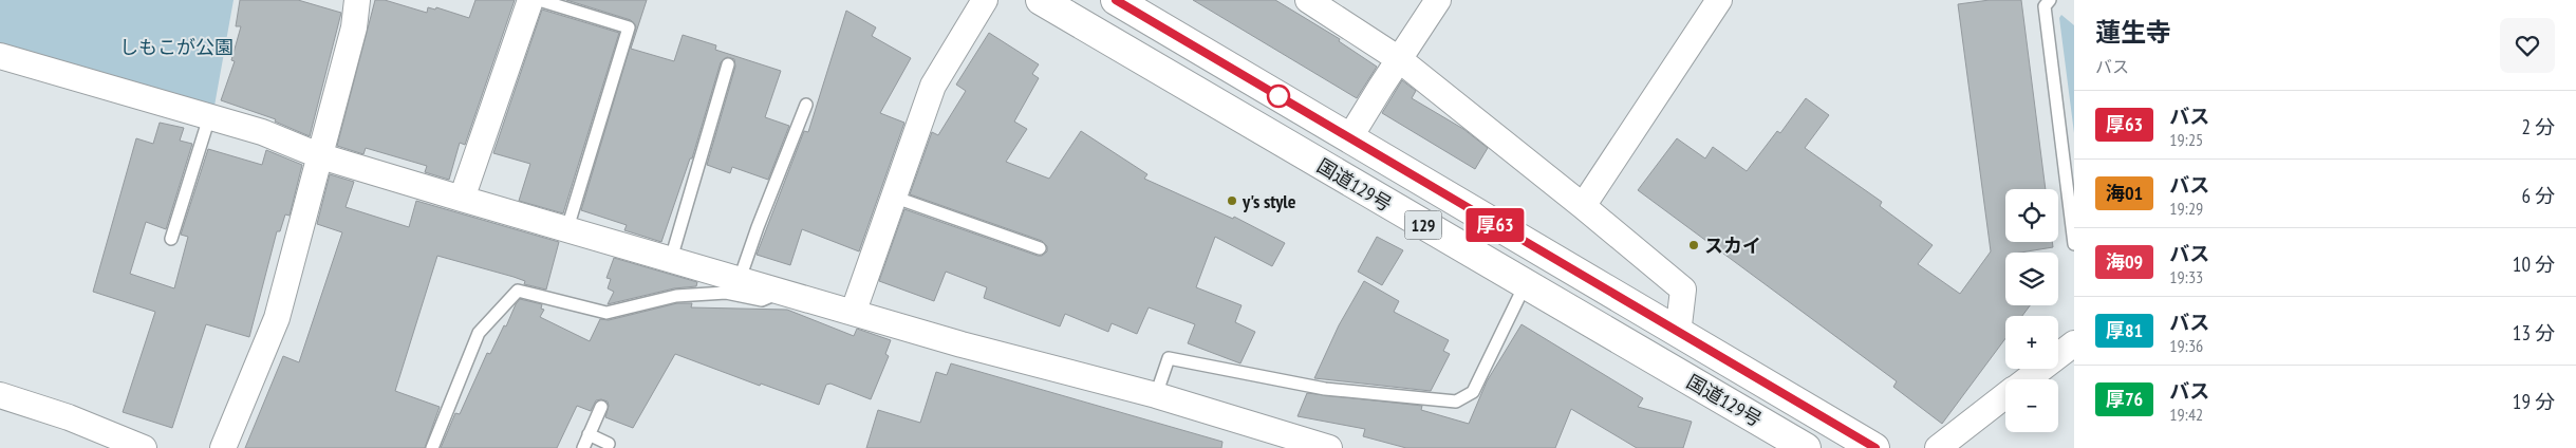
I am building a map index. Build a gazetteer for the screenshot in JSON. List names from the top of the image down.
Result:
{
  "streets": {
    "highway": ["国道129号", "129"]
  },
  "parks": ["しもこが公園"],
  "places": ["y's style", "スカイ"],
  "lines": ["bus line 厚63"],
  "page": {
    "on_map": "厚63",
    "heading": ["蓮生寺", "バス"],
    "list": [
      {
        "mark": "厚63",
        "name": "バス",
        "note": "19:25",
        "value": "2 分"
      },
      {
        "mark": "海01",
        "name": "バス",
        "note": "19:29",
        "value": "6 分"
      },
      {
        "mark": "海09",
        "name": "バス",
        "note": "19:33",
        "value": "10 分"
      },
      {
        "mark": "厚81",
        "name": "バス",
        "note": "19:36",
        "value": "13 分"
      },
      {
        "mark": "厚76",
        "name": "バス",
        "note": "19:42",
        "value": "19 分"
      }
    ],
    "map_buttons": ["+", "−"]
  }
}
